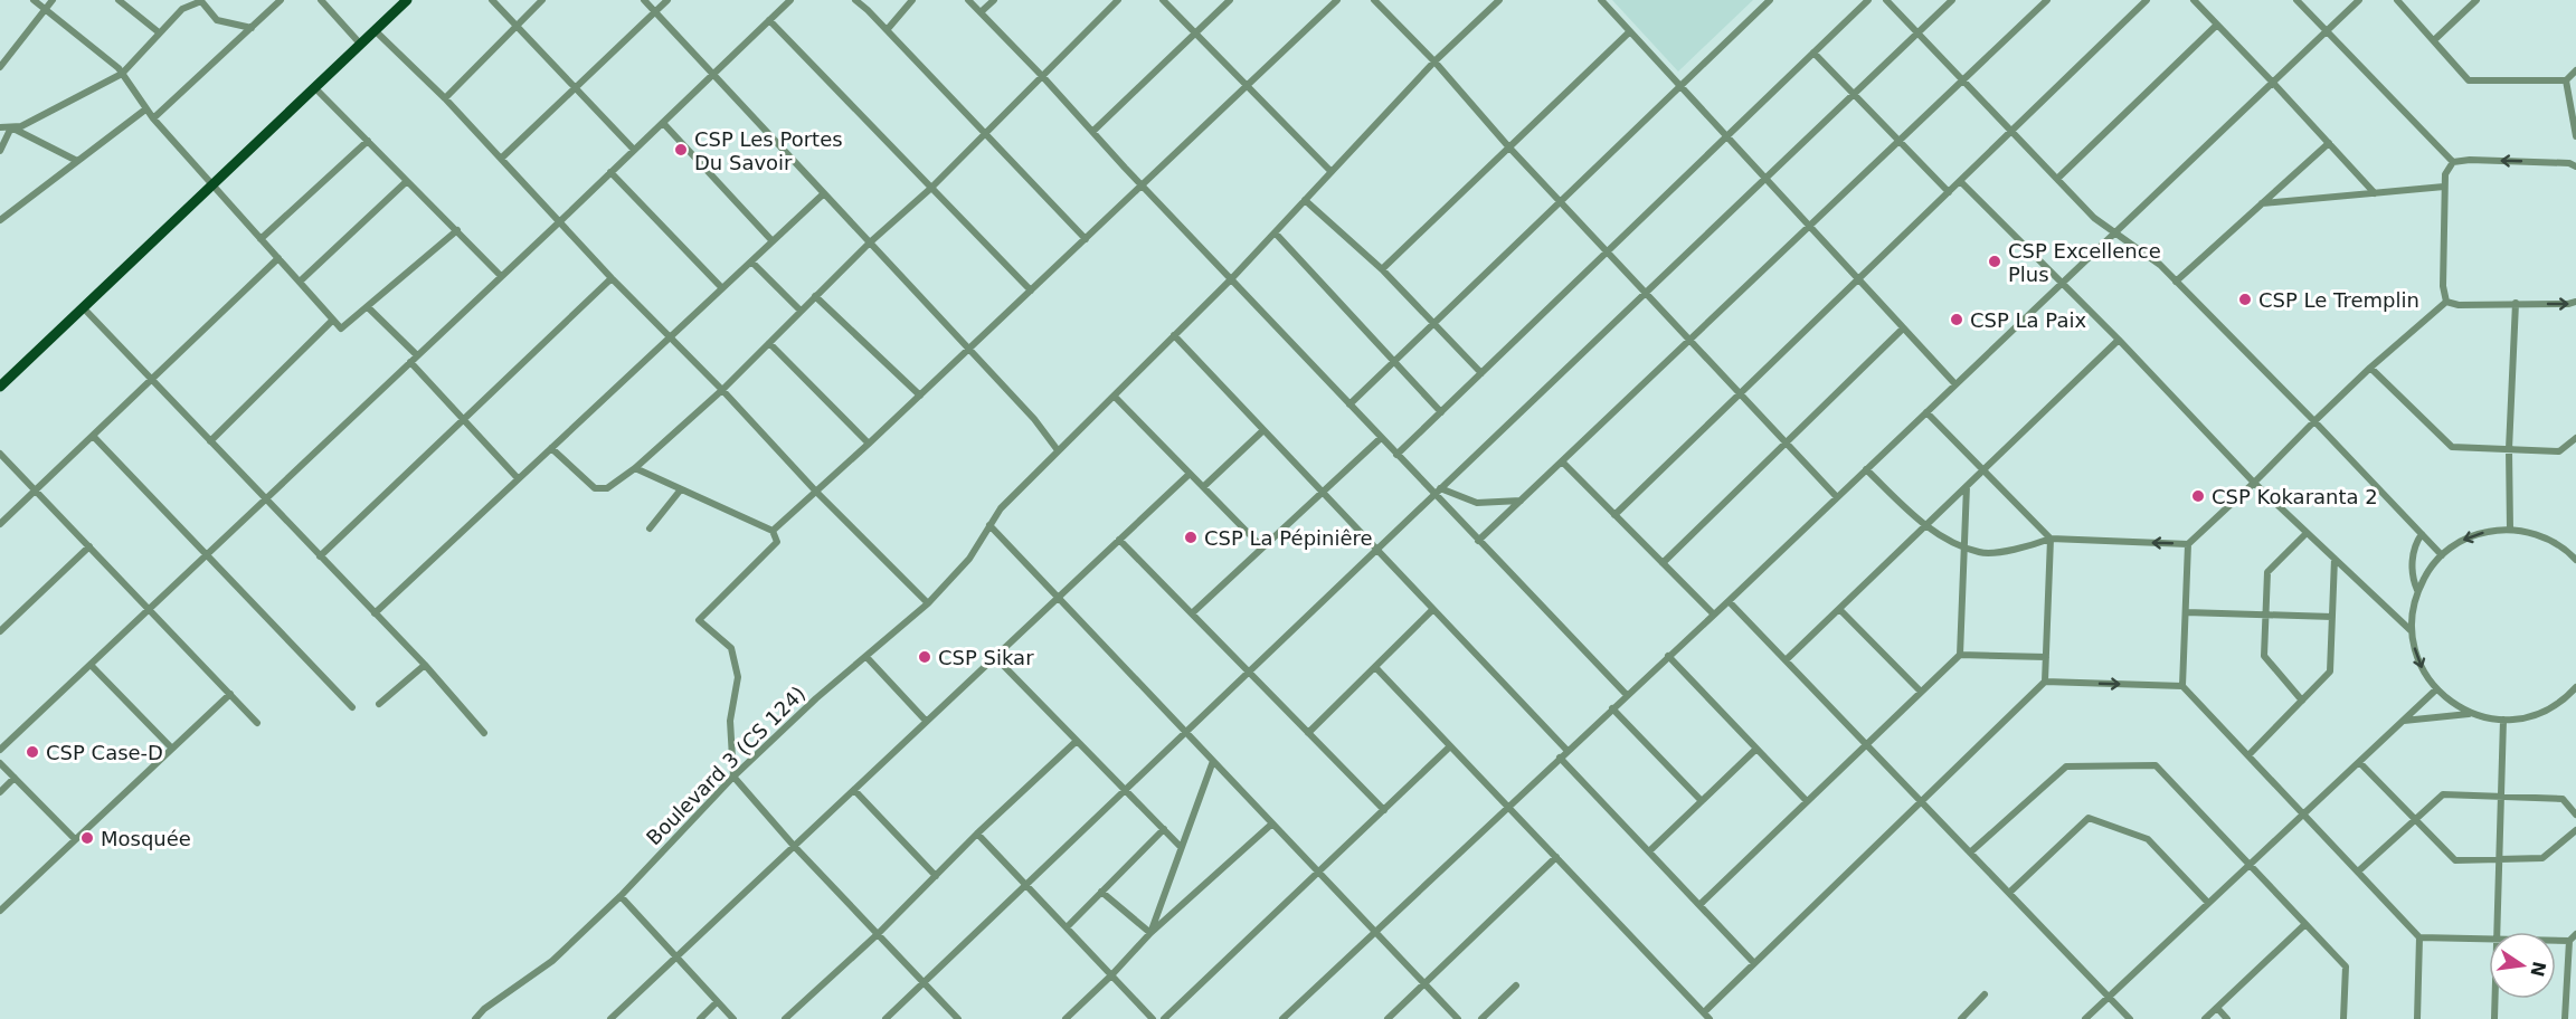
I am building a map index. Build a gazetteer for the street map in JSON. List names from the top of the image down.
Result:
{
  "streets": {
    "street": ["Boulevard 3 (CS 124)"]
  },
  "places": [
    "CSP Les Portes Du Savoir",
    "CSP Excellence Plus",
    "CSP Le Tremplin",
    "CSP La Paix",
    "CSP Kokaranta 2",
    "CSP La Pépiniêre",
    "CSP Sikar",
    "CSP Case-D",
    "Mosquée"
  ],
  "north": "right"
}
